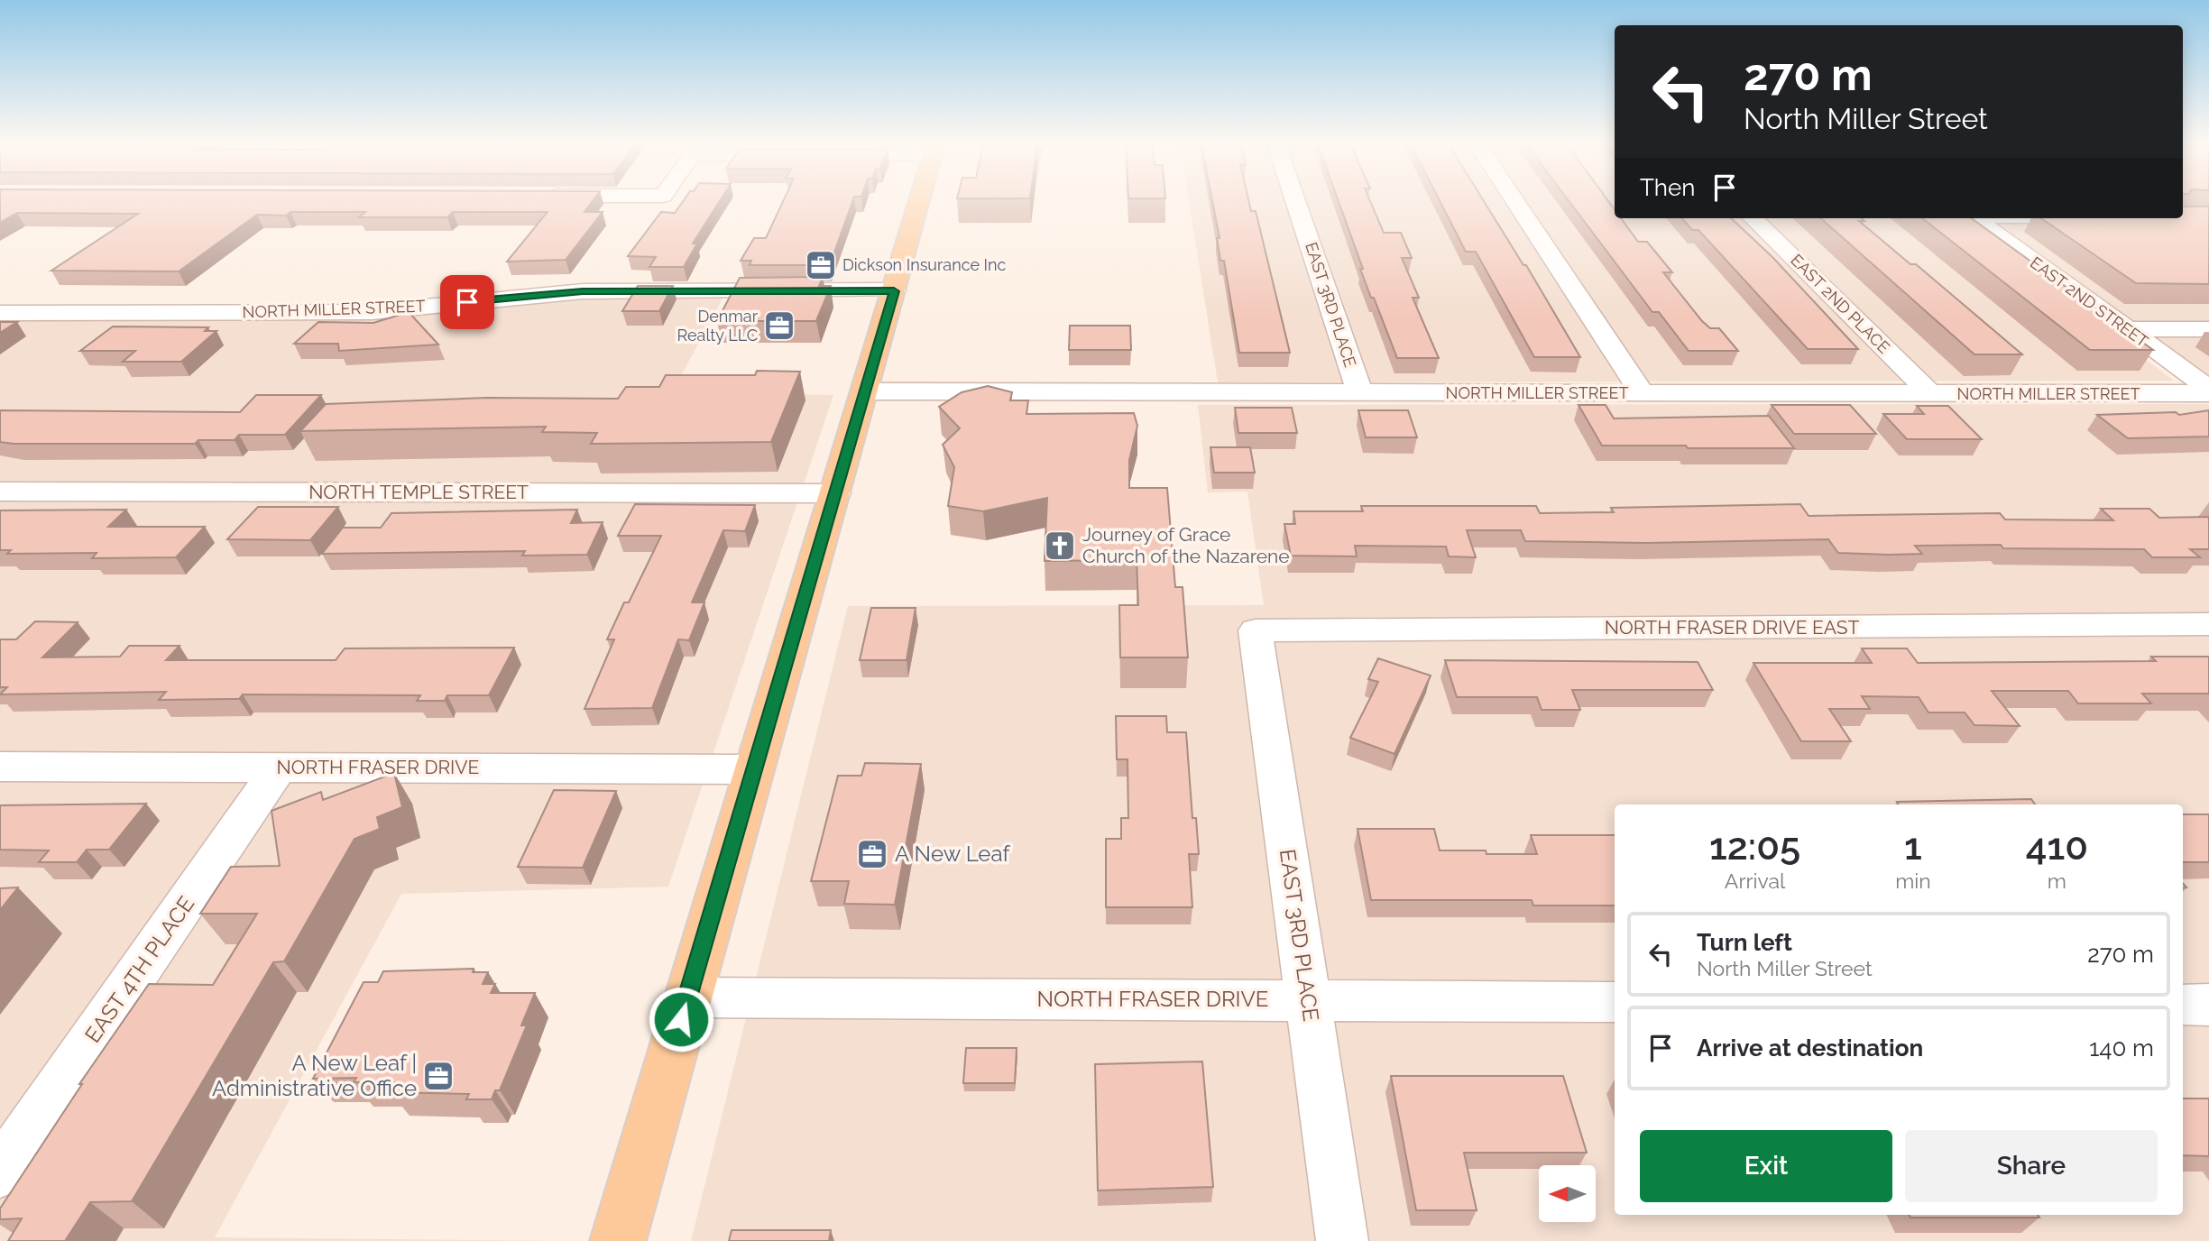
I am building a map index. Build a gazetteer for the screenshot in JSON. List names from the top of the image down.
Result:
{
  "streets": {
    "street": [
      "EAST 2ND STREET",
      "EAST 2ND PLACE",
      "EAST 3RD PLACE",
      "NORTH MILLER STREET",
      "NORTH TEMPLE STREET",
      "NORTH FRASER DRIVE EAST",
      "NORTH FRASER DRIVE",
      "EAST 4TH PLACE"
    ]
  },
  "crossings": [
    ["EAST 2ND STREET", "NORTH MILLER STREET"],
    ["EAST 2ND PLACE", "NORTH MILLER STREET"],
    ["EAST 3RD PLACE", "NORTH MILLER STREET"],
    ["EAST 3RD PLACE", "NORTH FRASER DRIVE EAST"],
    ["EAST 3RD PLACE", "NORTH FRASER DRIVE"],
    ["NORTH FRASER DRIVE", "EAST 4TH PLACE"]
  ],
  "places": {
    "office": [
      "Dickson Insurance Inc",
      "Denmar Realty LLC",
      "A New Leaf",
      "A New Leaf | Administrative Office"
    ],
    "church": ["Journey of Grace Church of the Nazarene"]
  },
  "north": "left",
  "page": {
    "turn": ["270 m", "North Miller Street"],
    "then": "Then",
    "eta": [
      "12:05",
      "Arrival",
      "1",
      "min",
      "410",
      "m"
    ],
    "list": [
      {
        "name": "Turn left",
        "note": "North Miller Street",
        "value": "270 m"
      },
      {
        "name": "Arrive at destination",
        "value": "140 m"
      }
    ],
    "buttons": ["Exit", "Share"]
  }
}
